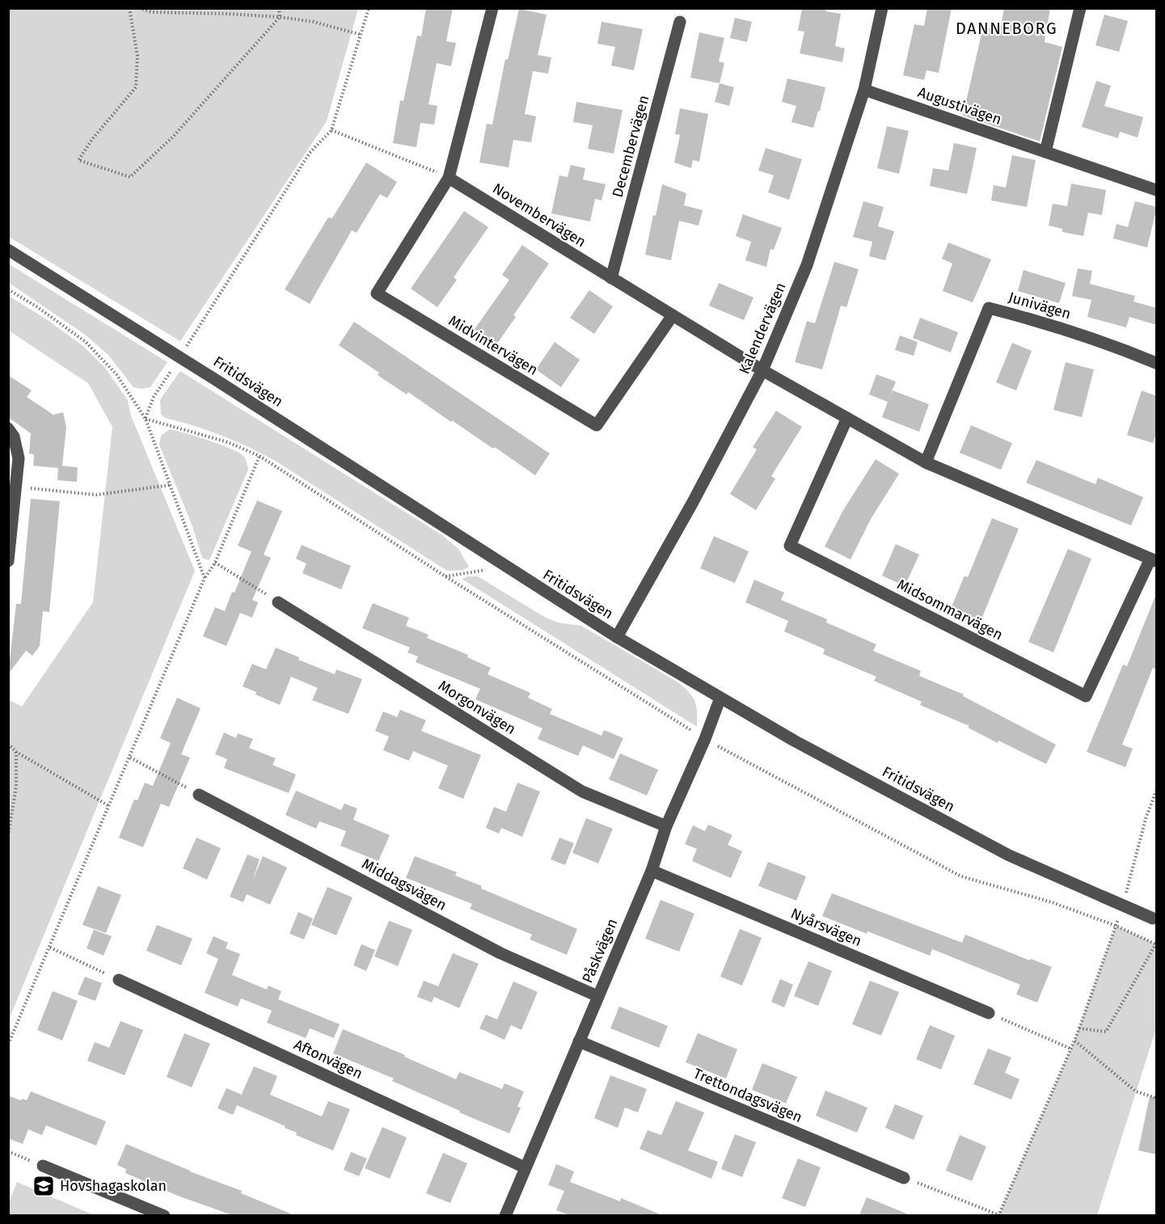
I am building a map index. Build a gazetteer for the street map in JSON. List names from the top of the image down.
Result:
{
  "streets": {
    "street": [
      "Augustivägen",
      "Decembervägen",
      "Novembervägen",
      "Junivägen",
      "Kalendervägen",
      "Midvintervägen",
      "Fritidsvägen",
      "Midsommarvägen",
      "Morgonvägen",
      "Middagsvägen",
      "Nyårsvägen",
      "Påskvägen",
      "Aftonvägen",
      "Trettondagsvägen"
    ]
  },
  "crossings": [
    ["Augustivägen", "Kalendervägen"],
    ["Decembervägen", "Novembervägen"],
    ["Novembervägen", "Kalendervägen"],
    ["Novembervägen", "Midvintervägen"],
    ["Kalendervägen", "Fritidsvägen"],
    ["Fritidsvägen", "Påskvägen"],
    ["Morgonvägen", "Påskvägen"],
    ["Middagsvägen", "Påskvägen"],
    ["Nyårsvägen", "Påskvägen"],
    ["Påskvägen", "Aftonvägen"],
    ["Påskvägen", "Trettondagsvägen"]
  ],
  "districts": ["DANNEBORG"],
  "places": {
    "school or university": ["Hovshagaskolan"]
  }
}
